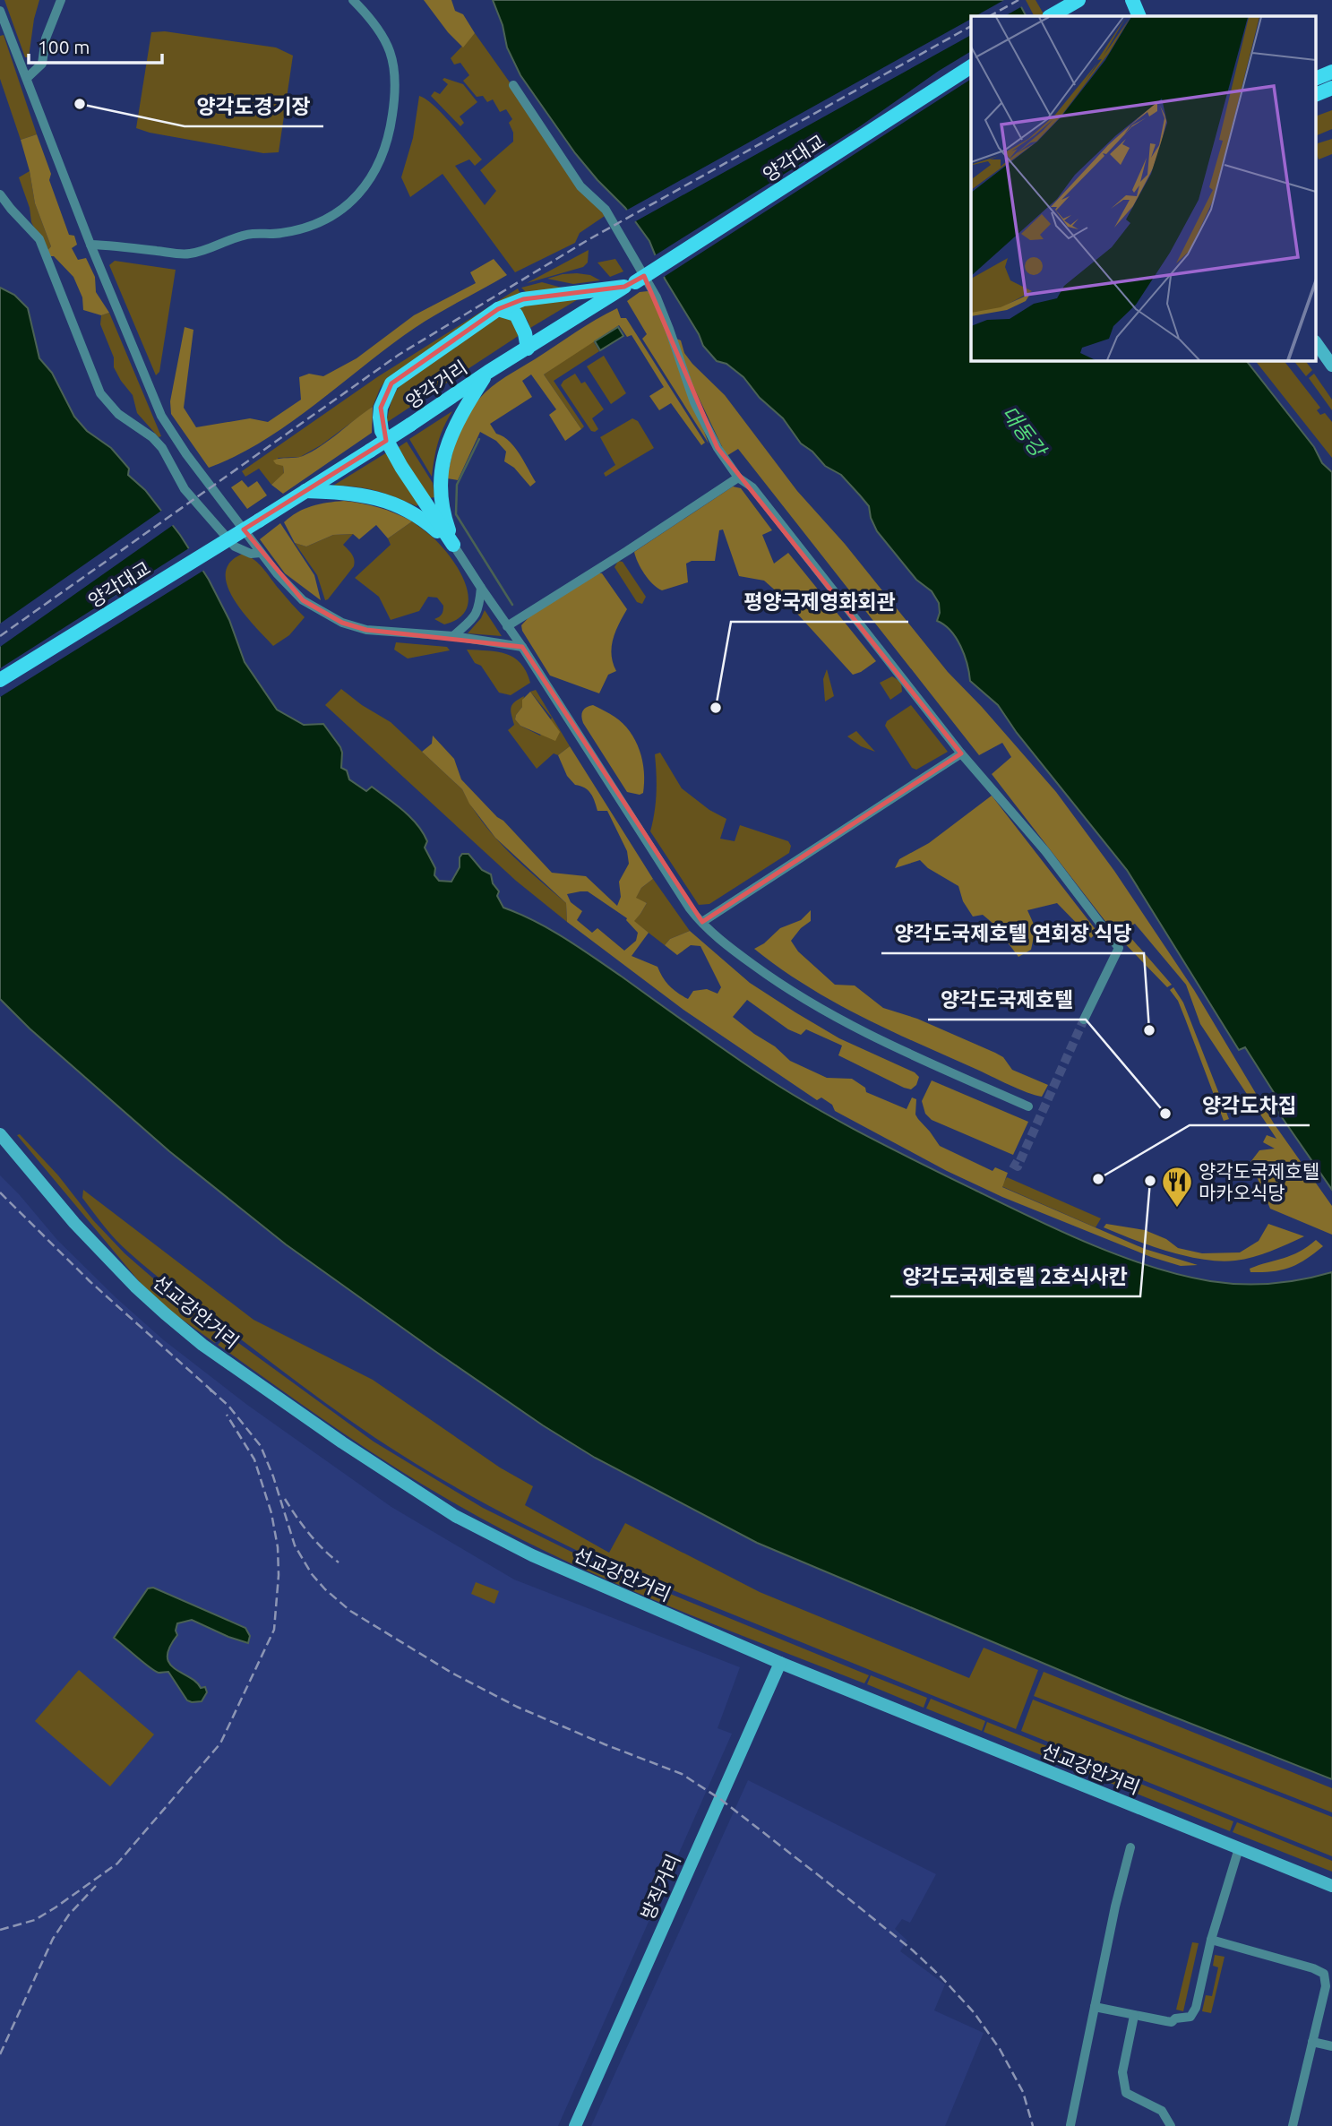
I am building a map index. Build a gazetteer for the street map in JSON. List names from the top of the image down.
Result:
{
  "streets": {
    "main road": [
      "양각대교",
      "양각거리",
      "선교강안거리",
      "방직거리"
    ]
  },
  "crossings": [
    ["양각대교", "양각거리"],
    ["선교강안거리", "방직거리"]
  ],
  "water": ["대동강"],
  "places": {
    "other": [
      "양각도경기장",
      "평양국제영화회관",
      "양각도국제호텔 연회장 식당",
      "양각도국제호텔",
      "양각도차집",
      "양각도국제호텔 2호식사칸"
    ],
    "restaurant": ["양각도국제호텔 마카오식당"]
  },
  "scale_bar": "100 m"
}
